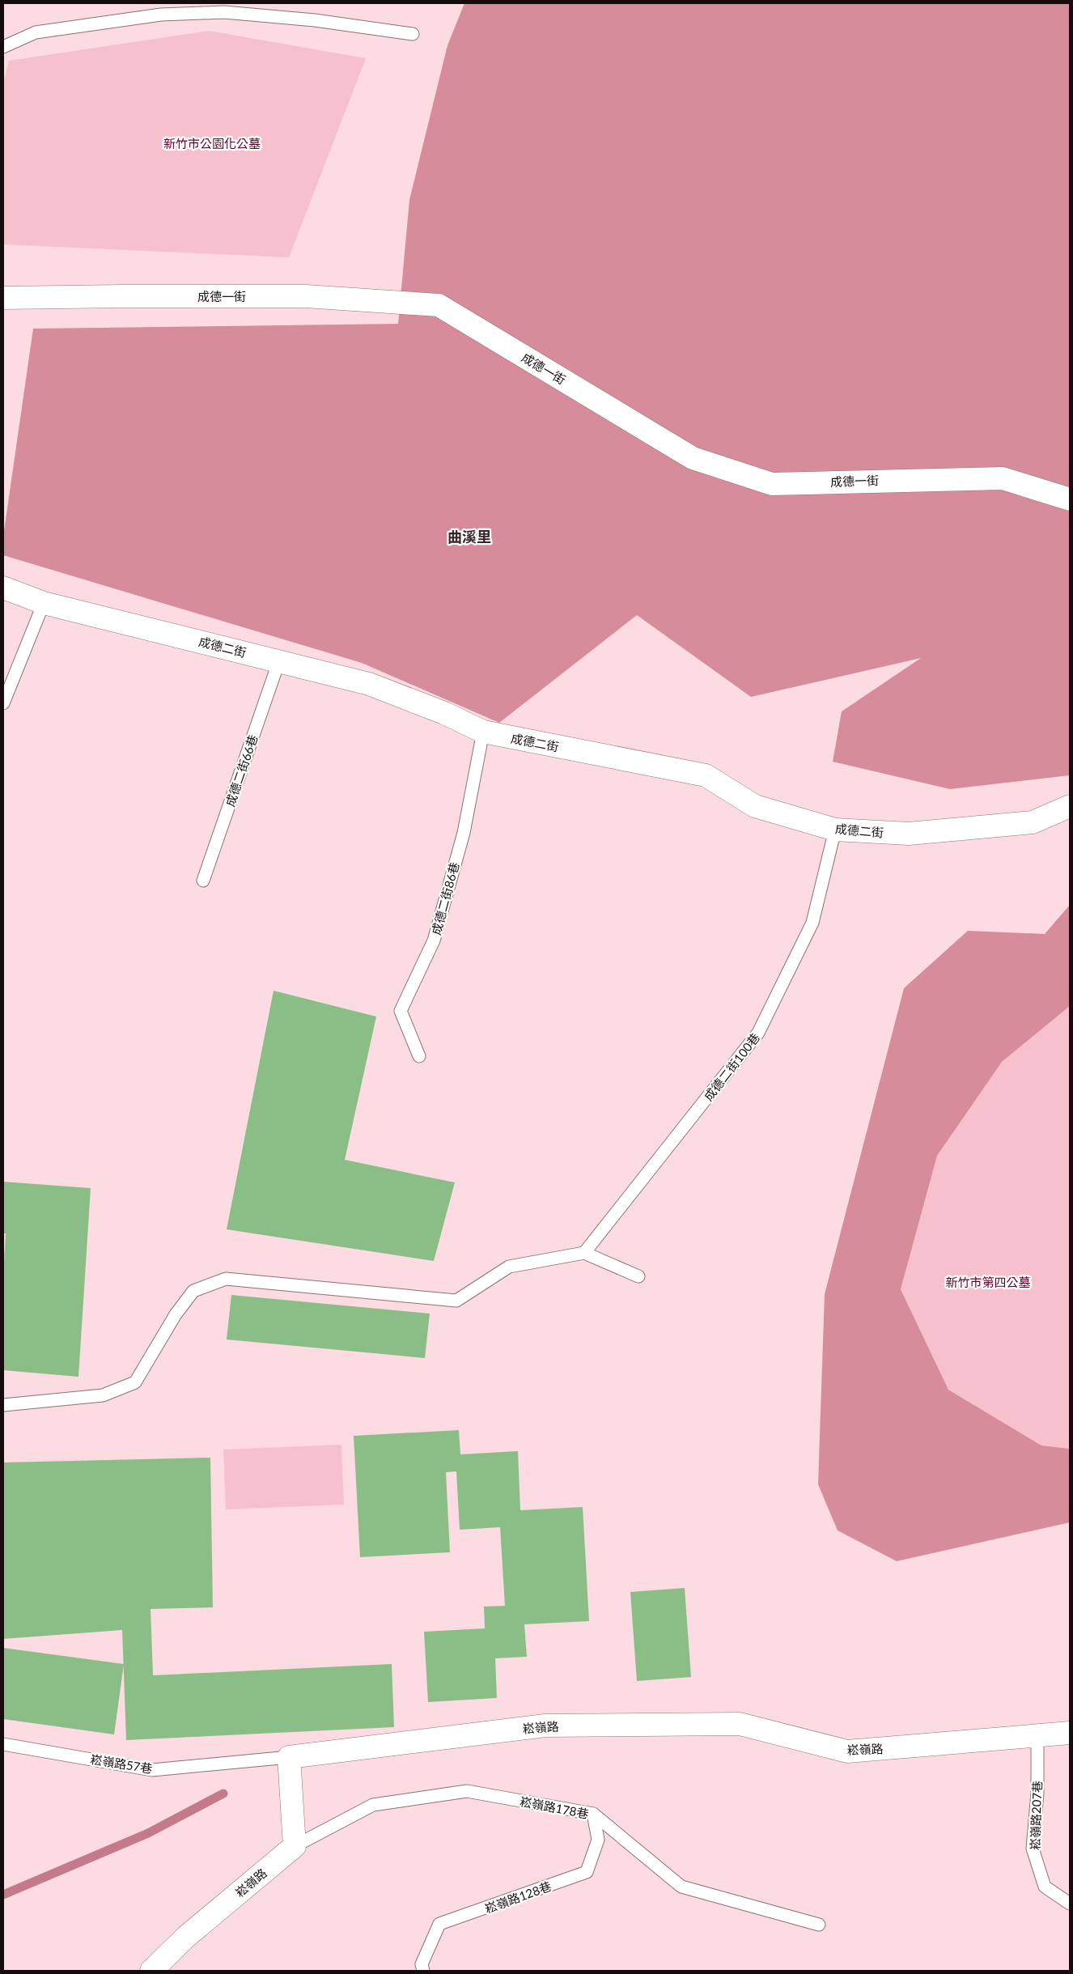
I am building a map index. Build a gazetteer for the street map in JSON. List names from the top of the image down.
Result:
{
  "streets": {
    "street": ["成德一街", "成德二街", "崧嶺路"],
    "lane": [
      "成德二街66巷",
      "成德二街86巷",
      "成德二街100巷",
      "崧嶺路57巷",
      "崧嶺路178巷",
      "崧嶺路207巷",
      "崧嶺路128巷"
    ]
  },
  "crossings": [
    ["成德二街", "成德二街66巷"],
    ["成德二街", "成德二街86巷"],
    ["成德二街", "成德二街100巷"],
    ["崧嶺路", "崧嶺路57巷"],
    ["崧嶺路", "崧嶺路178巷"],
    ["崧嶺路", "崧嶺路207巷"],
    ["崧嶺路178巷", "崧嶺路128巷"]
  ],
  "districts": ["曲溪里"],
  "parks": ["新竹市公園化公墓", "新竹市第四公墓"]
}
